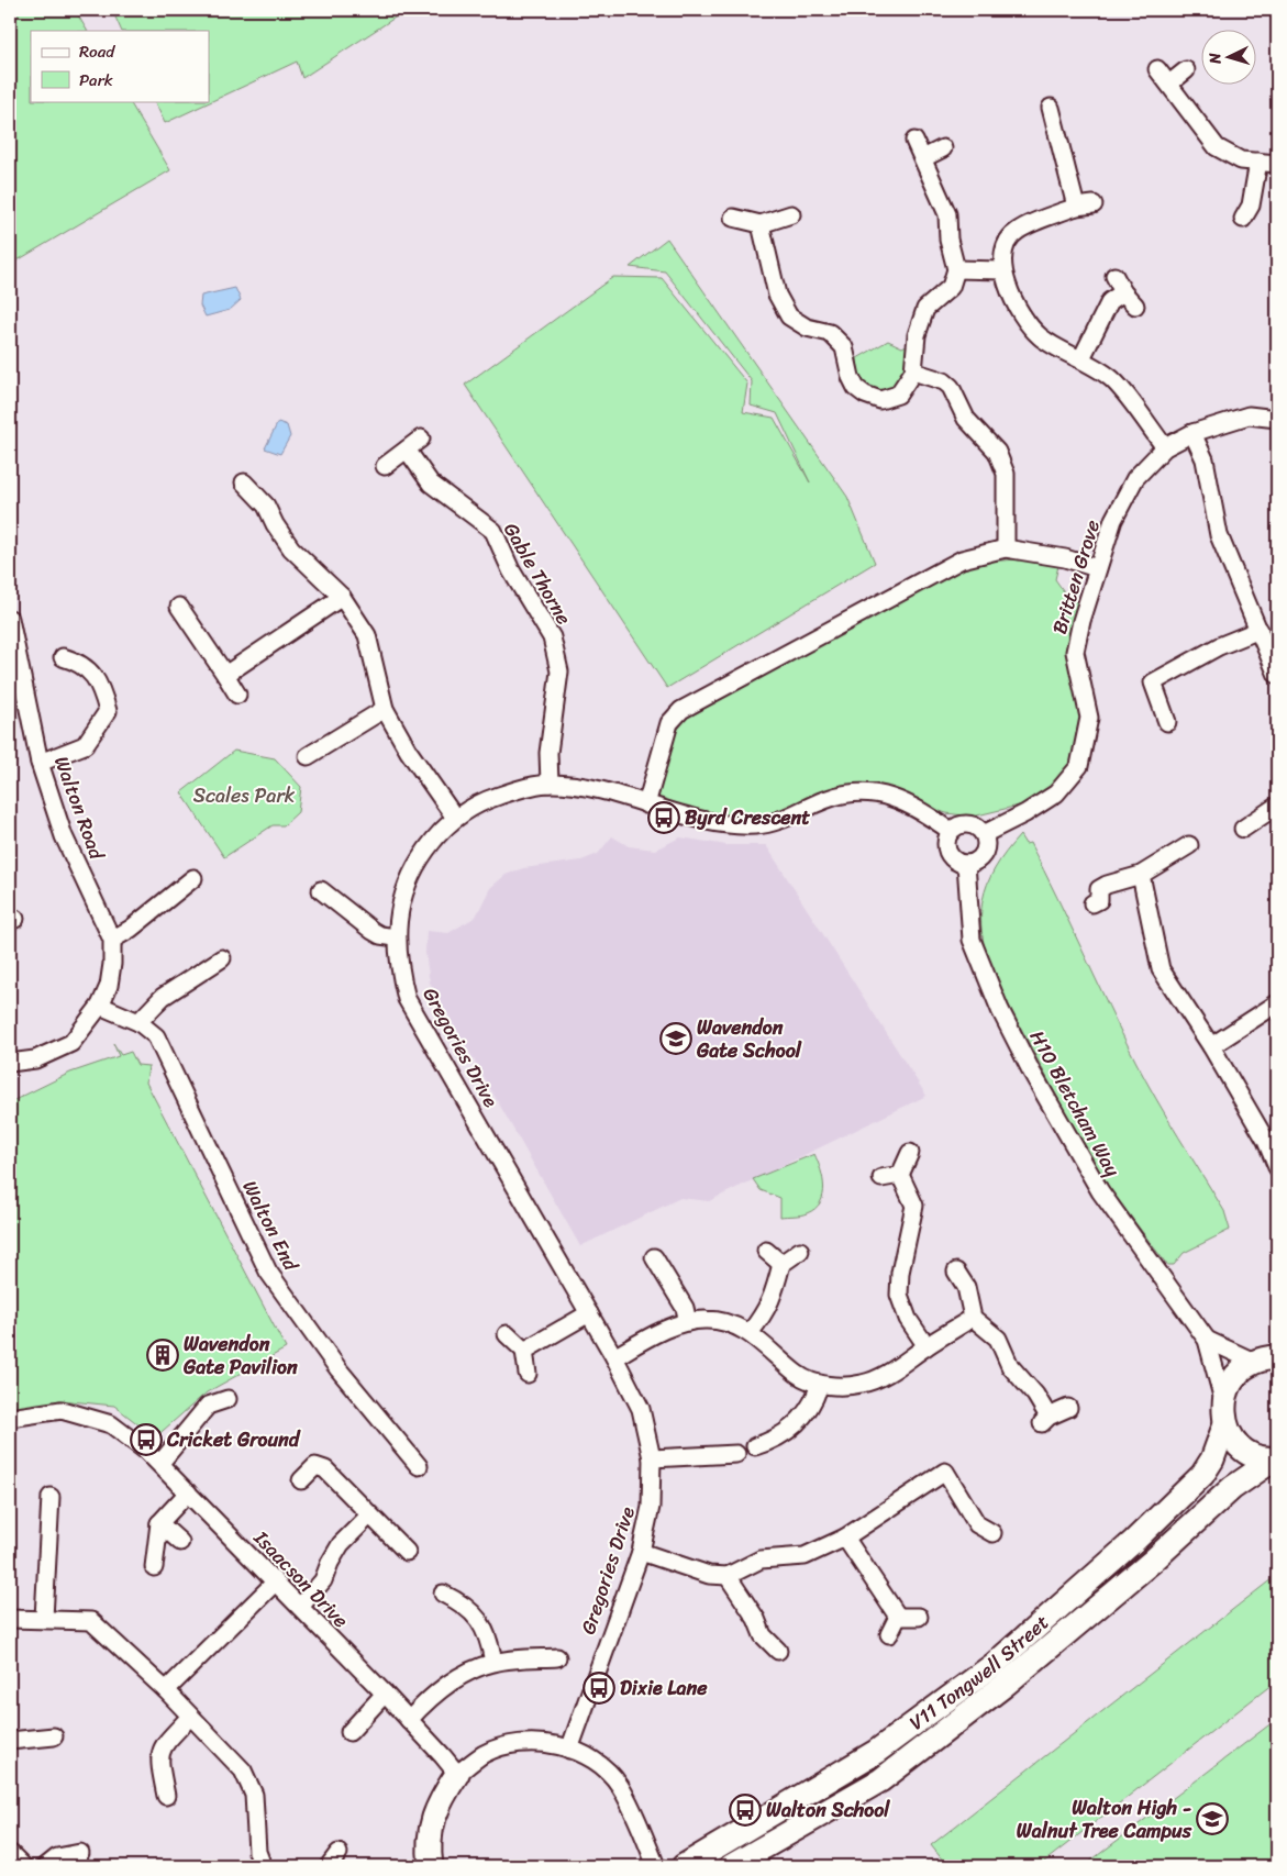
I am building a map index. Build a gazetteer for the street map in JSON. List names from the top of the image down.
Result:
{
  "streets": {
    "highway": ["V11 Tongwell Street"],
    "street": [
      "Gable Thorne",
      "Britten Grove",
      "Walton Road",
      "Gregories Drive",
      "H10 Bletcham Way",
      "Walton End",
      "Isaacson Drive"
    ]
  },
  "crossings": [
    ["Gable Thorne", "Gregories Drive"],
    ["Britten Grove", "Gregories Drive"],
    ["Britten Grove", "H10 Bletcham Way"],
    ["Walton Road", "Walton End"],
    ["Gregories Drive", "H10 Bletcham Way"],
    ["H10 Bletcham Way", "V11 Tongwell Street"]
  ],
  "parks": ["Scales Park"],
  "places": {
    "bus stop": [
      "Byrd Crescent",
      "Cricket Ground",
      "Dixie Lane",
      "Walton School"
    ],
    "school or university": ["Wavendon Gate School", "Walton High - Walnut Tree Campus"],
    "building": ["Wavendon Gate Pavilion"]
  },
  "legend": ["Road", "Park"],
  "north": "left"
}
